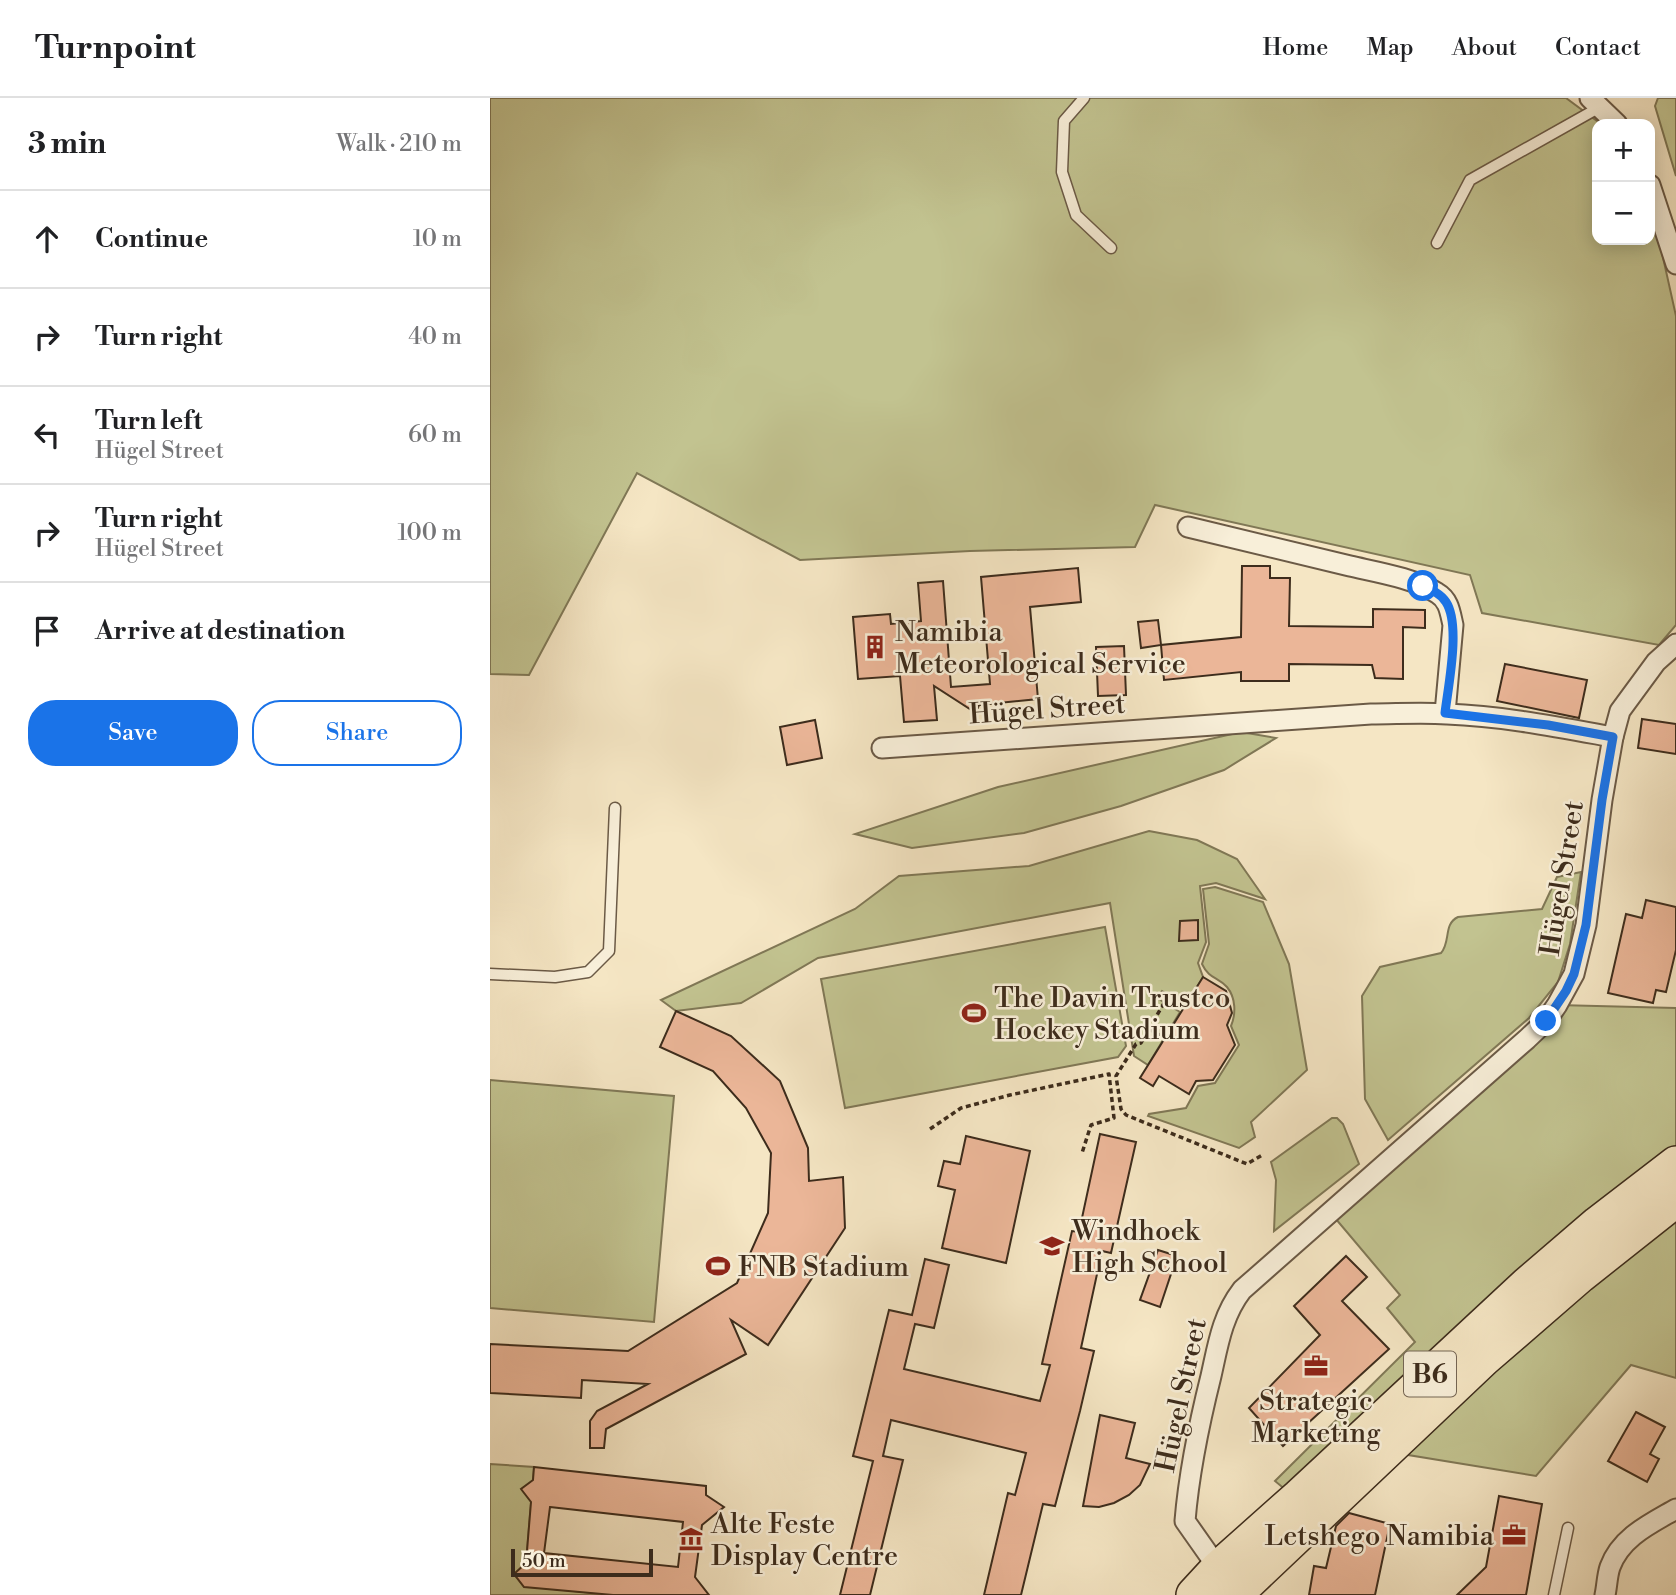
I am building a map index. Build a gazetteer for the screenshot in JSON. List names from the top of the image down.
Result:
{
  "streets": {
    "highway": ["B6"],
    "street": ["Hügel Street"]
  },
  "crossings": [
    ["Hügel Street", "B6"]
  ],
  "places": {
    "building": ["Namibia Meteorological Service"],
    "sports": ["The Davin Trustco Hockey Stadium", "FNB Stadium"],
    "school or university": ["Windhoek High School"],
    "office": ["Strategic Marketing", "Letshego Namibia"],
    "museum": ["Alte Feste Display Centre"]
  },
  "scale_bar": "50 m",
  "page": {
    "header": "Turnpoint",
    "nav": [
      "Home",
      "Map",
      "About",
      "Contact"
    ],
    "heading": ["3 min", "Walk · 210 m"],
    "map_buttons": ["+", "−"],
    "list": [
      ["Continue", "10 m"],
      ["Turn right", "40 m"],
      ["Turn left", "Hügel Street", "60 m"],
      ["Turn right", "Hügel Street", "100 m"],
      "Arrive at destination"
    ],
    "buttons": ["Save", "Share"],
    "scale": "50 m"
  }
}
